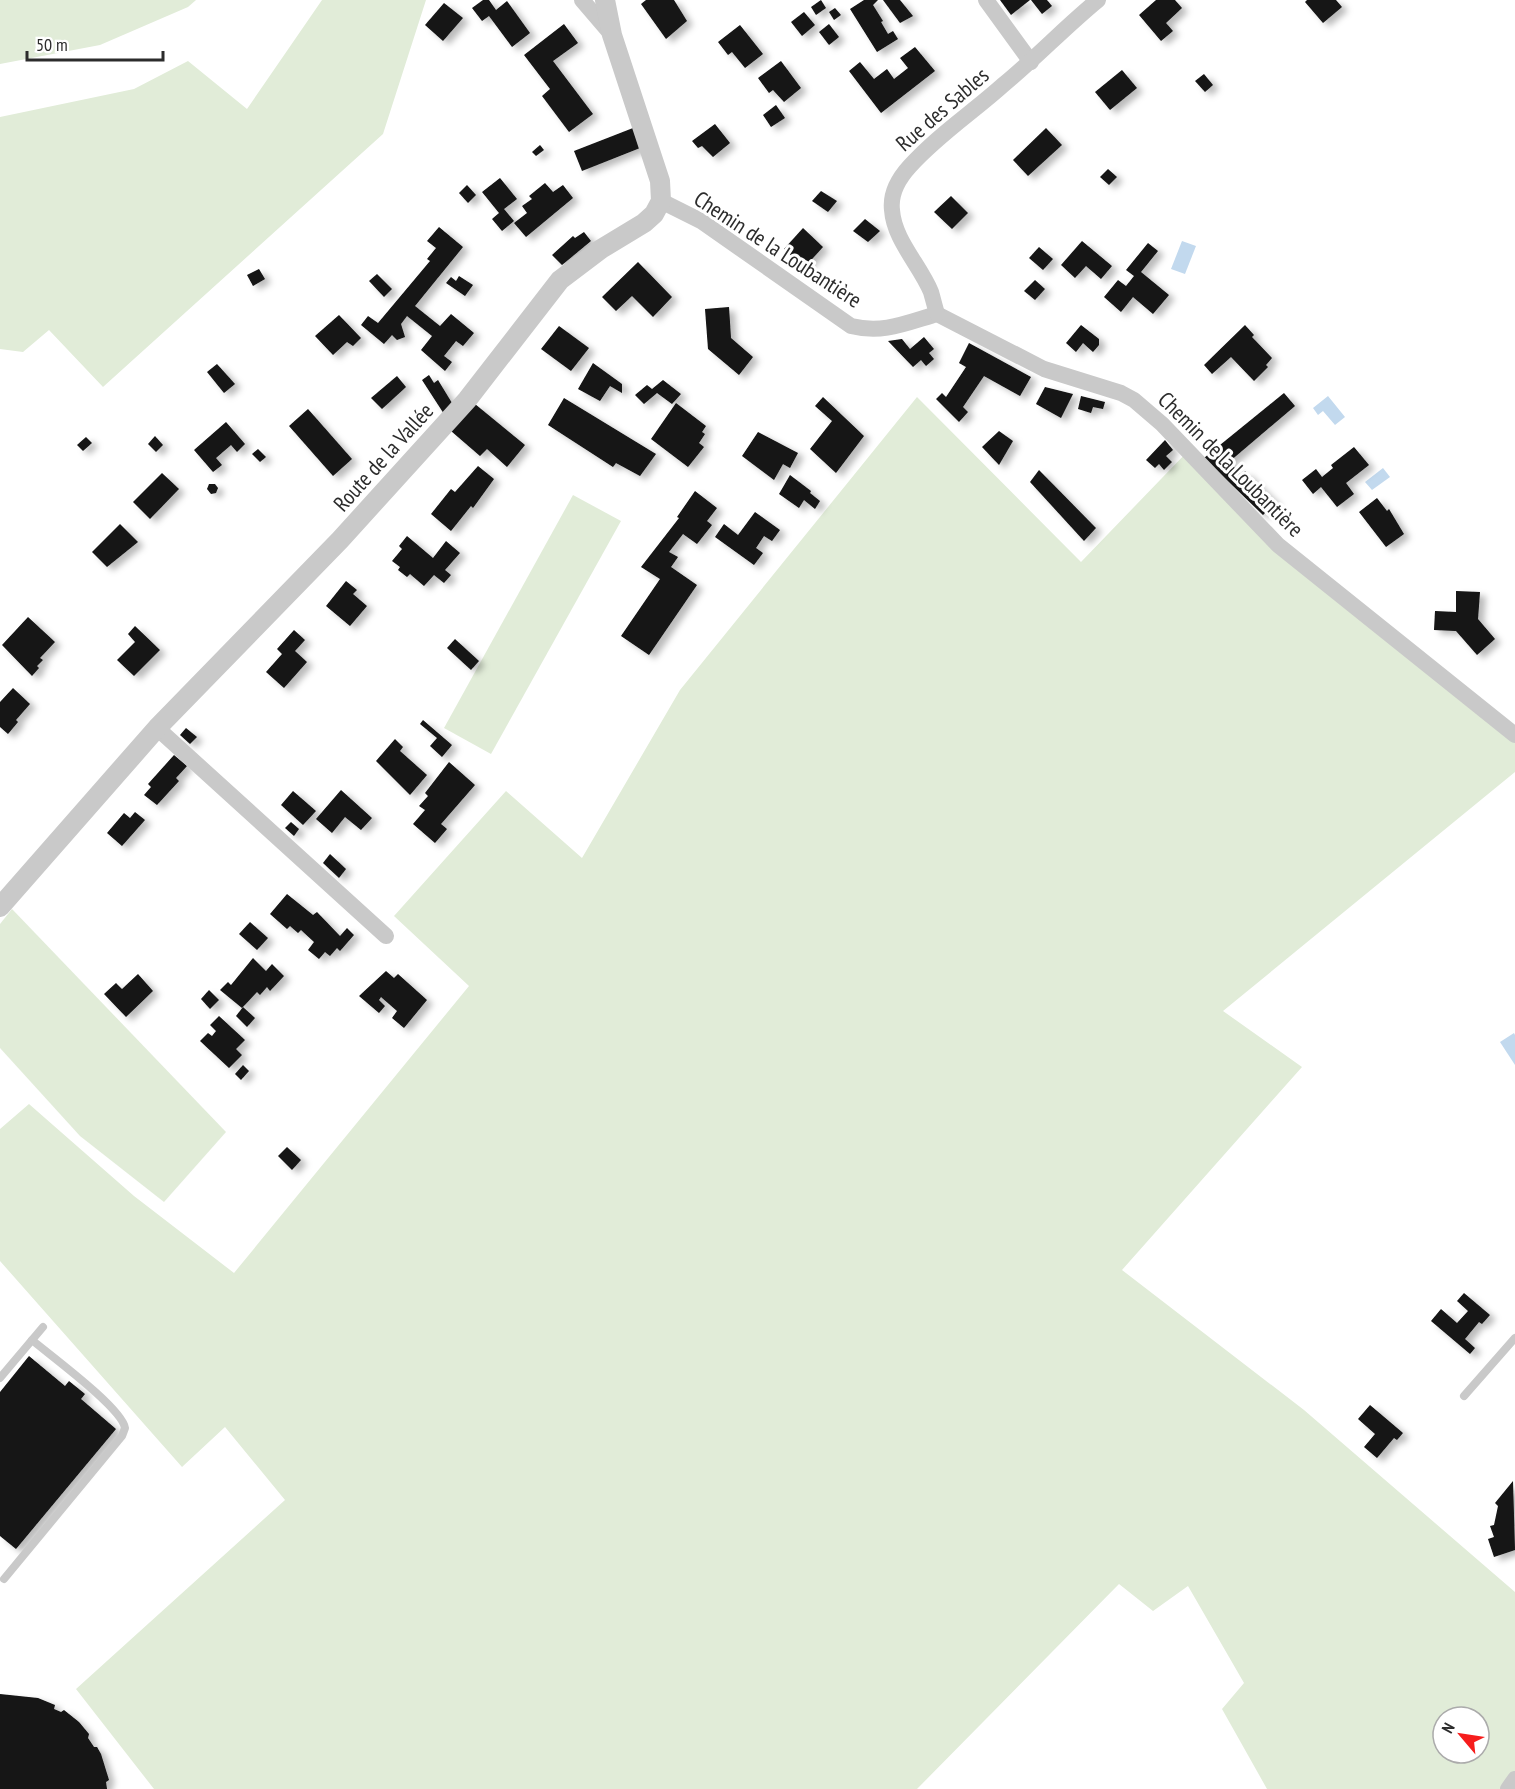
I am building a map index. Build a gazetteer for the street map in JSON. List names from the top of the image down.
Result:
{
  "streets": {
    "street": ["Rue des Sables", "Chemin de la Loubantière", "Route de la Vallée"]
  },
  "crossings": [
    ["Rue des Sables", "Chemin de la Loubantière"],
    ["Chemin de la Loubantière", "Route de la Vallée"]
  ],
  "scale_bar": "50 m",
  "north": "top left"
}
